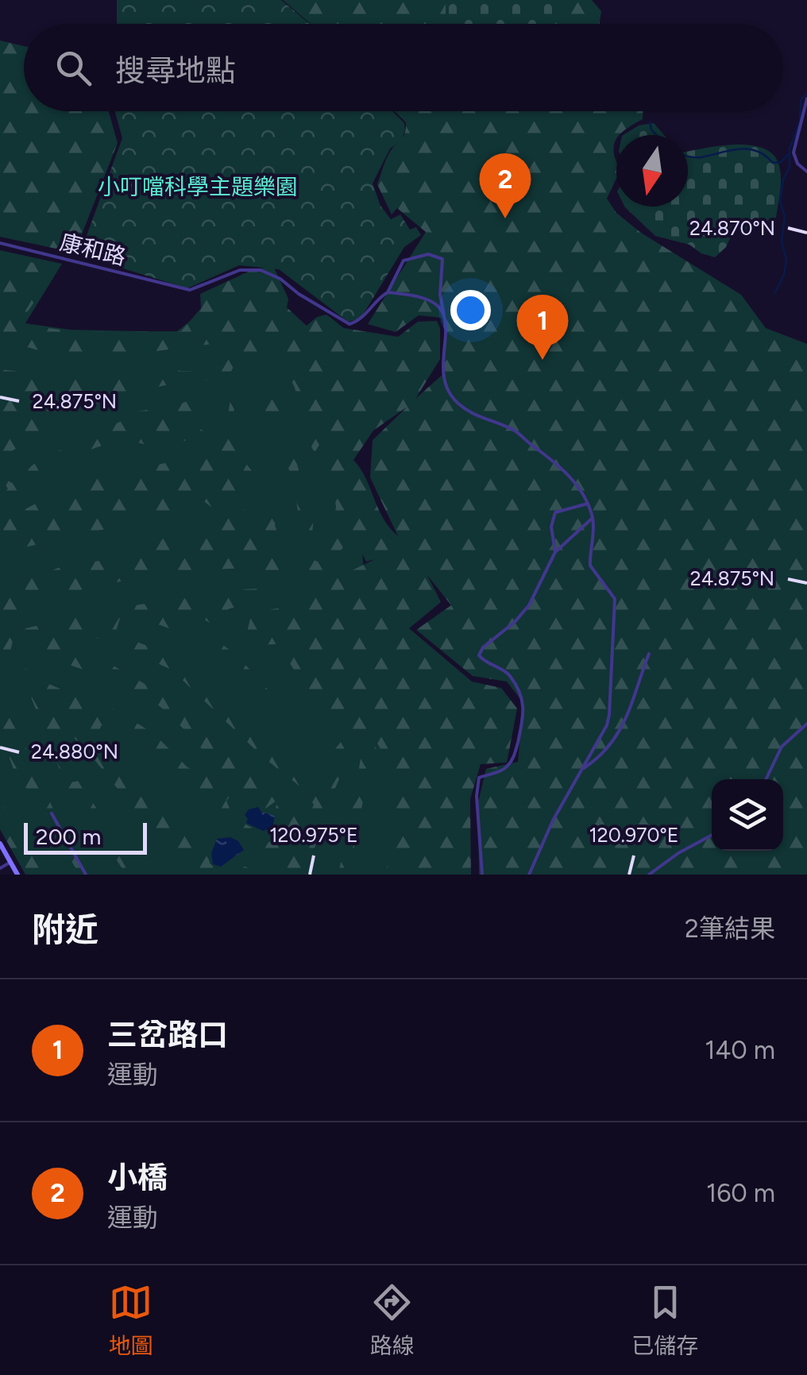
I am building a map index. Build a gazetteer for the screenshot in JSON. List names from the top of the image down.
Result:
{
  "streets": {
    "street": ["康和路"]
  },
  "parks": ["小叮噹科學主題樂園"],
  "scale_bar": "200 m",
  "north": "bottom",
  "page": {
    "search": "搜尋地點",
    "pins": ["2", "1"],
    "scale": "200 m",
    "heading": ["附近", "2筆結果"],
    "list": [
      {
        "mark": "1",
        "name": "三岔路口",
        "note": "運動",
        "value": "140 m"
      },
      {
        "mark": "2",
        "name": "小橋",
        "note": "運動",
        "value": "160 m"
      }
    ],
    "nav": ["地圖", "路線", "已儲存"]
  },
  "coordinates": [
    "24.870°N",
    "24.875°N",
    "24.880°N",
    "120.975°E",
    "120.970°E"
  ]
}
